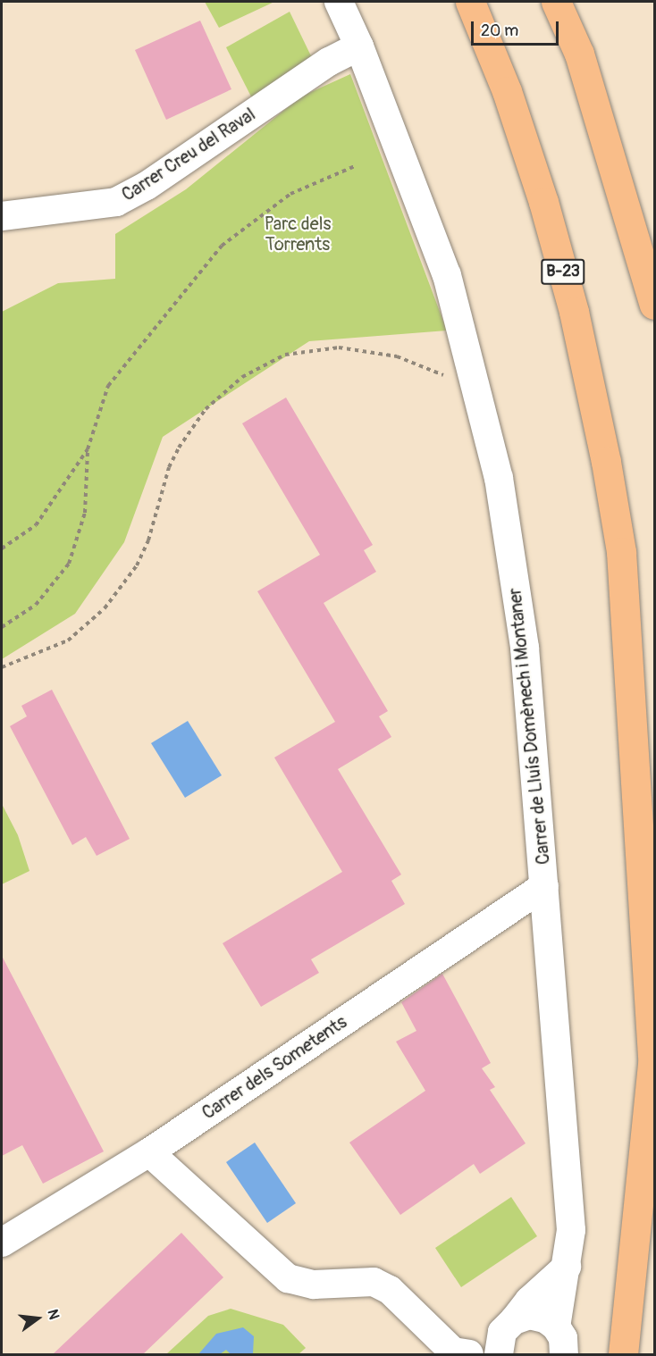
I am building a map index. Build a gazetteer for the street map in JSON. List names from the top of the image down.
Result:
{
  "streets": {
    "highway": ["B-23"],
    "street": ["Carrer Creu del Raval", "Carrer de Lluís Domènech i Montaner", "Carrer dels Sometents"]
  },
  "crossings": [
    ["Carrer Creu del Raval", "Carrer de Lluís Domènech i Montaner"],
    ["Carrer de Lluís Domènech i Montaner", "Carrer dels Sometents"]
  ],
  "parks": ["Parc dels Torrents"],
  "scale_bar": "20 m",
  "north": "right"
}
